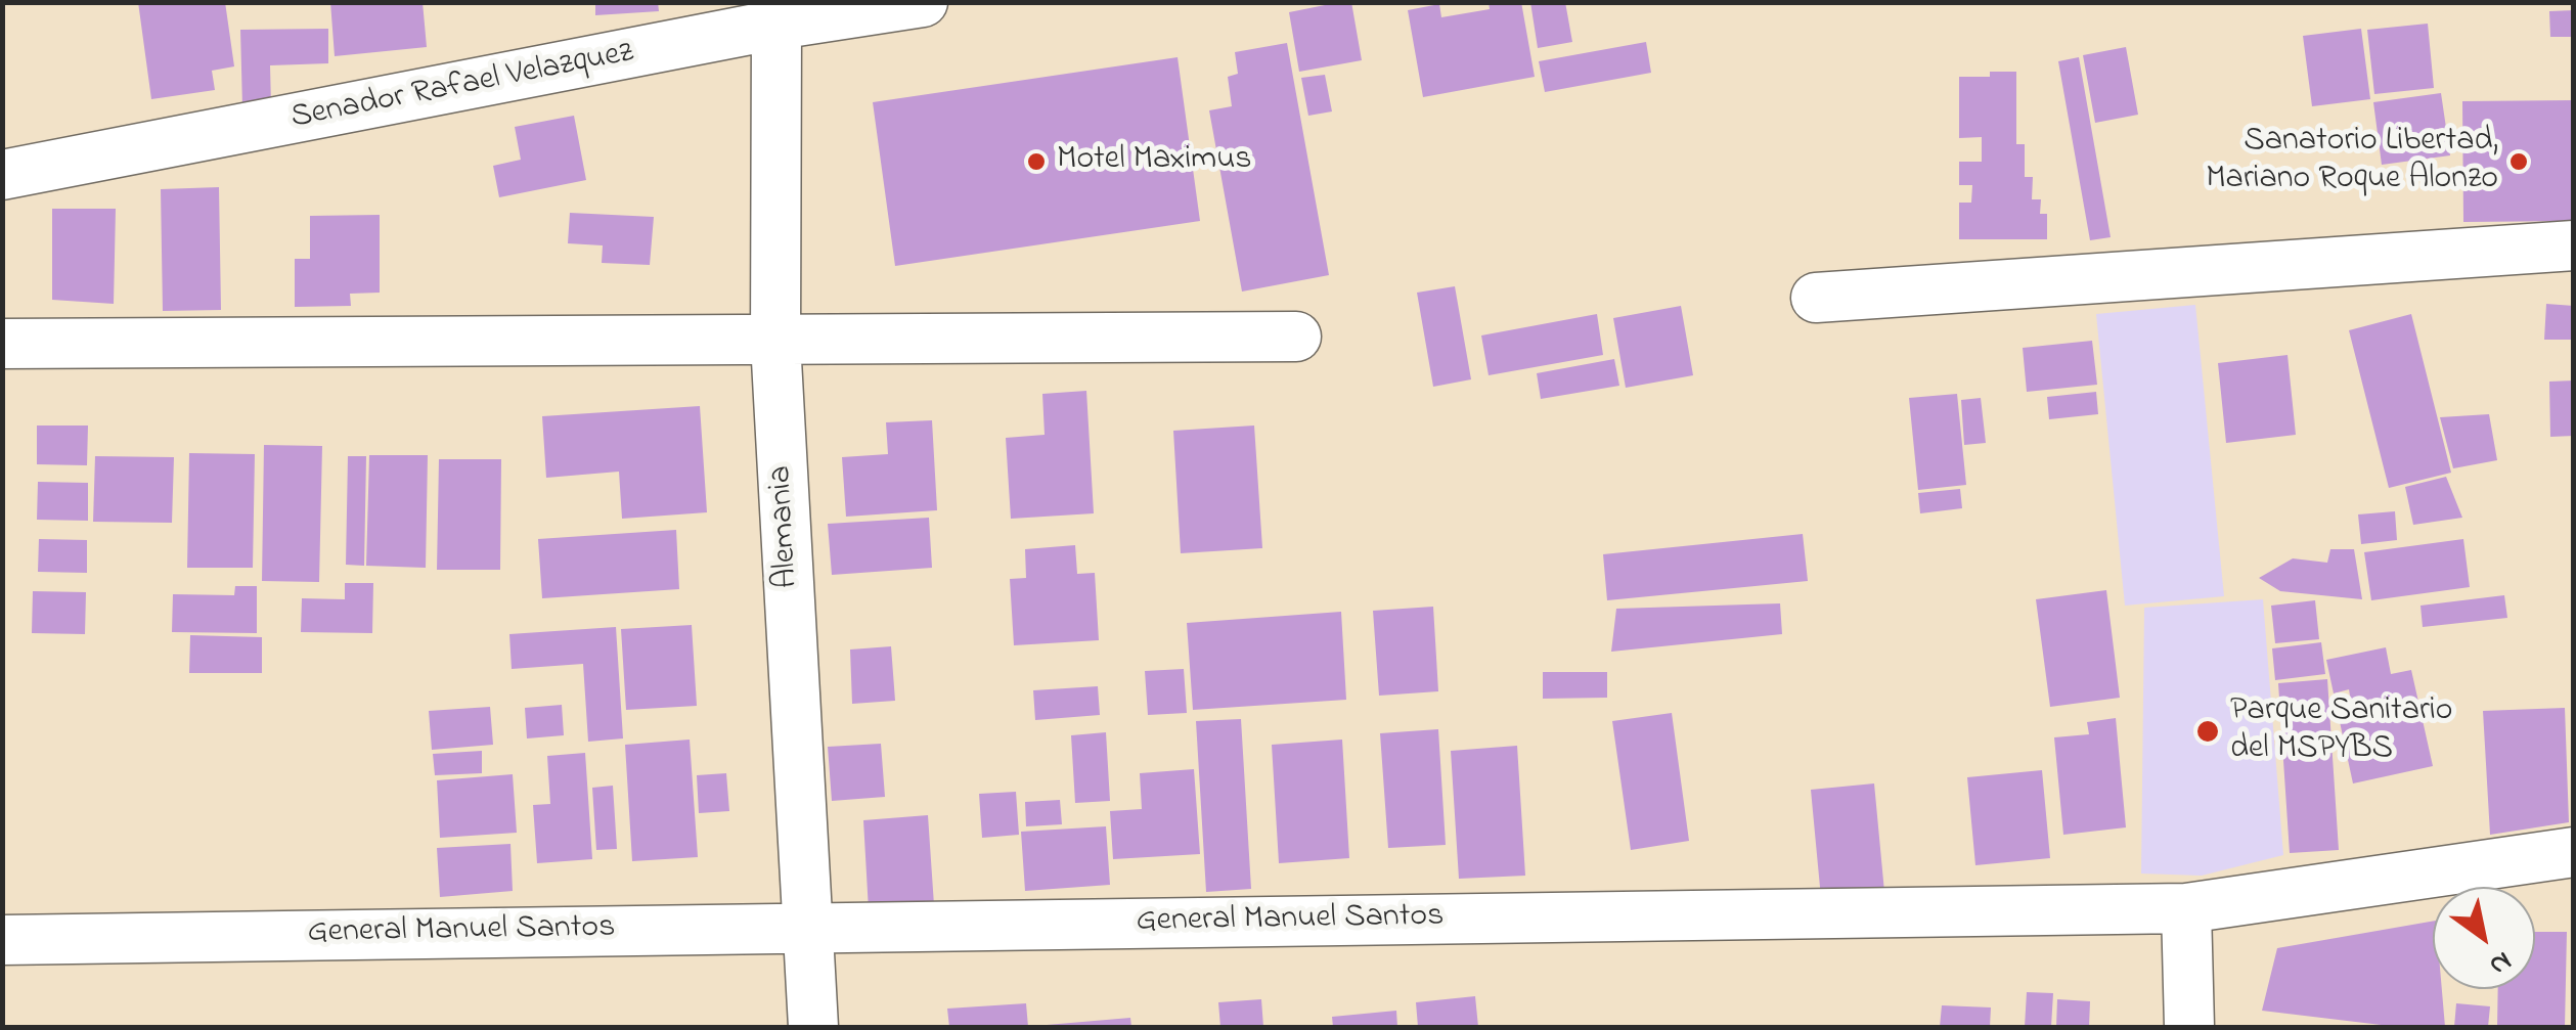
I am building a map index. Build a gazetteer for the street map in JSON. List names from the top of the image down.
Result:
{
  "streets": {
    "street": ["Senador Rafael Velazquez", "Alemania", "General Manuel Santos"]
  },
  "crossings": [
    ["Senador Rafael Velazquez", "Alemania"],
    ["Alemania", "General Manuel Santos"]
  ],
  "places": ["Motel Maximus", "Sanatorio Libertad, Mariano Roque Alonzo", "Parque Sanitario del MSPYBS"],
  "north": "bottom right"
}
